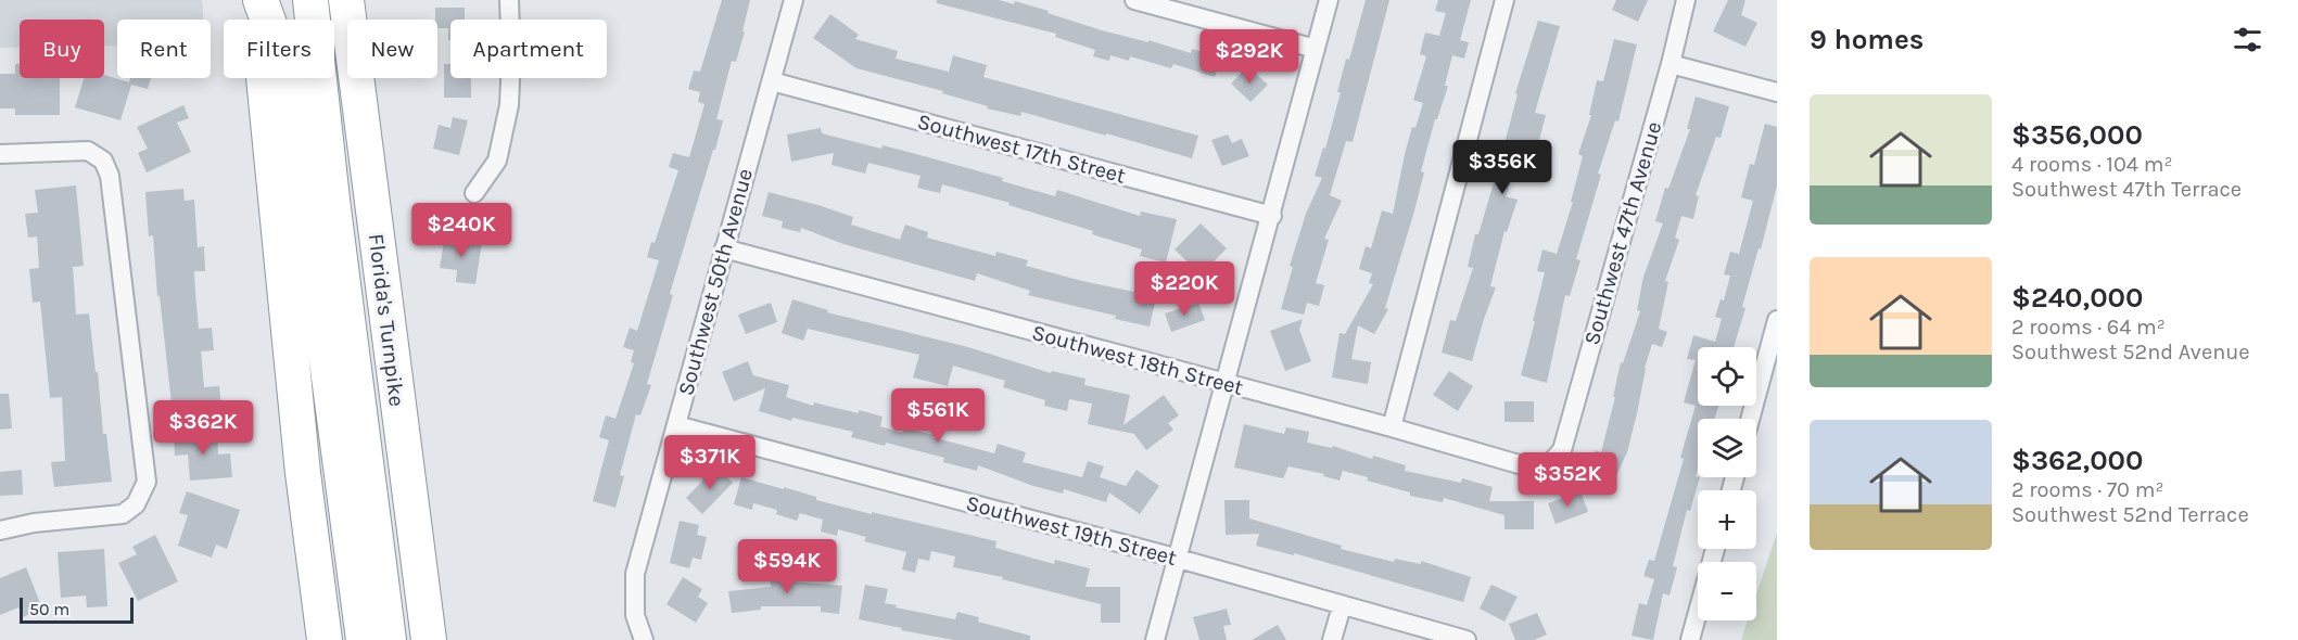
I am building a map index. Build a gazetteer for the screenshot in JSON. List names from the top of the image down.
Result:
{
  "streets": {
    "highway": ["Florida's Turnpike"],
    "street": [
      "Southwest 17th Street",
      "Southwest 47th Avenue",
      "Southwest 50th Avenue",
      "Southwest 18th Street",
      "Southwest 19th Street"
    ]
  },
  "crossings": [
    ["Southwest 17th Street", "Southwest 50th Avenue"],
    ["Southwest 47th Avenue", "Southwest 18th Street"],
    ["Southwest 50th Avenue", "Southwest 18th Street"],
    ["Southwest 50th Avenue", "Southwest 19th Street"]
  ],
  "scale_bar": "50 m",
  "page": {
    "heading": "9 homes",
    "chip": [
      "Buy",
      "Rent",
      "Filters",
      "New",
      "Apartment"
    ],
    "price": [
      "$292K",
      "$356K",
      "$240K",
      "$220K",
      "$561K",
      "$362K",
      "$371K",
      "$352K",
      "$594K"
    ],
    "list": [
      {
        "name": "$356,000",
        "note": "4 rooms · 104 m² · Southwest 47th Terrace"
      },
      {
        "name": "$240,000",
        "note": "2 rooms · 64 m² · Southwest 52nd Avenue"
      },
      {
        "name": "$362,000",
        "note": "2 rooms · 70 m² · Southwest 52nd Terrace"
      }
    ],
    "map_buttons": ["+", "−"],
    "scale": "50 m"
  }
}
